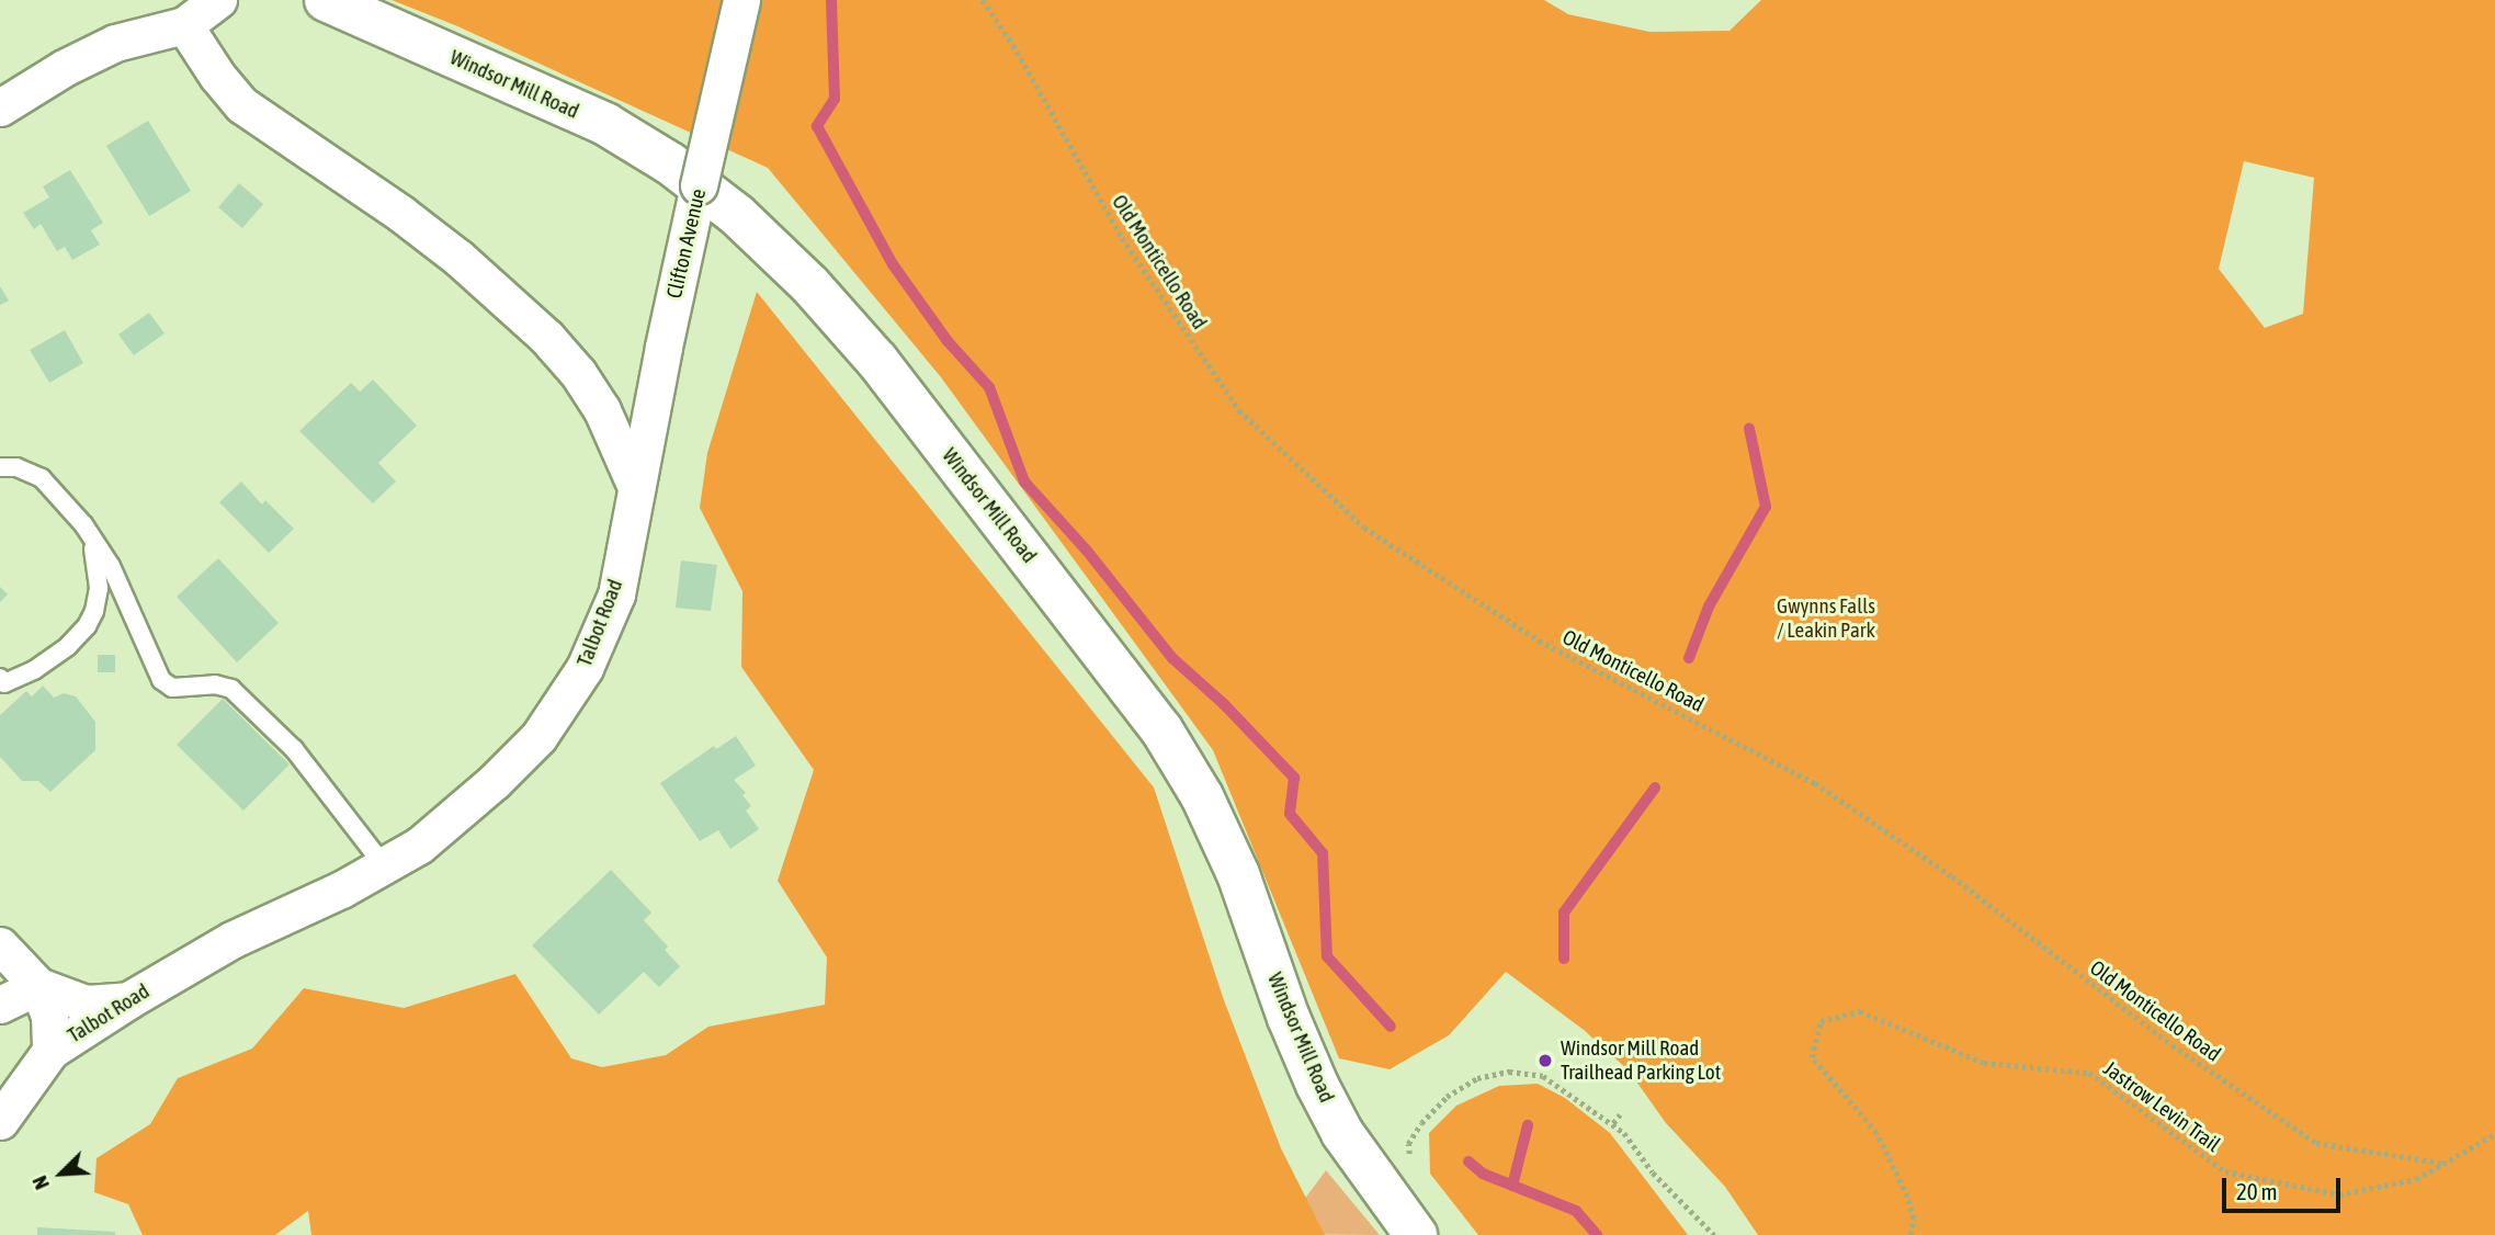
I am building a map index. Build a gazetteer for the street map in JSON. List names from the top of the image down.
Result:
{
  "streets": {
    "main road": ["Windsor Mill Road"],
    "street": ["Clifton Avenue", "Talbot Road"],
    "path": ["Old Monticello Road", "Jastrow Levin Trail"]
  },
  "crossings": [
    ["Clifton Avenue", "Talbot Road"],
    ["Old Monticello Road", "Jastrow Levin Trail"]
  ],
  "parks": ["Gwynns Falls / Leakin Park"],
  "places": ["Windsor Mill Road Trailhead Parking Lot"],
  "scale_bar": "20 m",
  "north": "bottom left"
}
